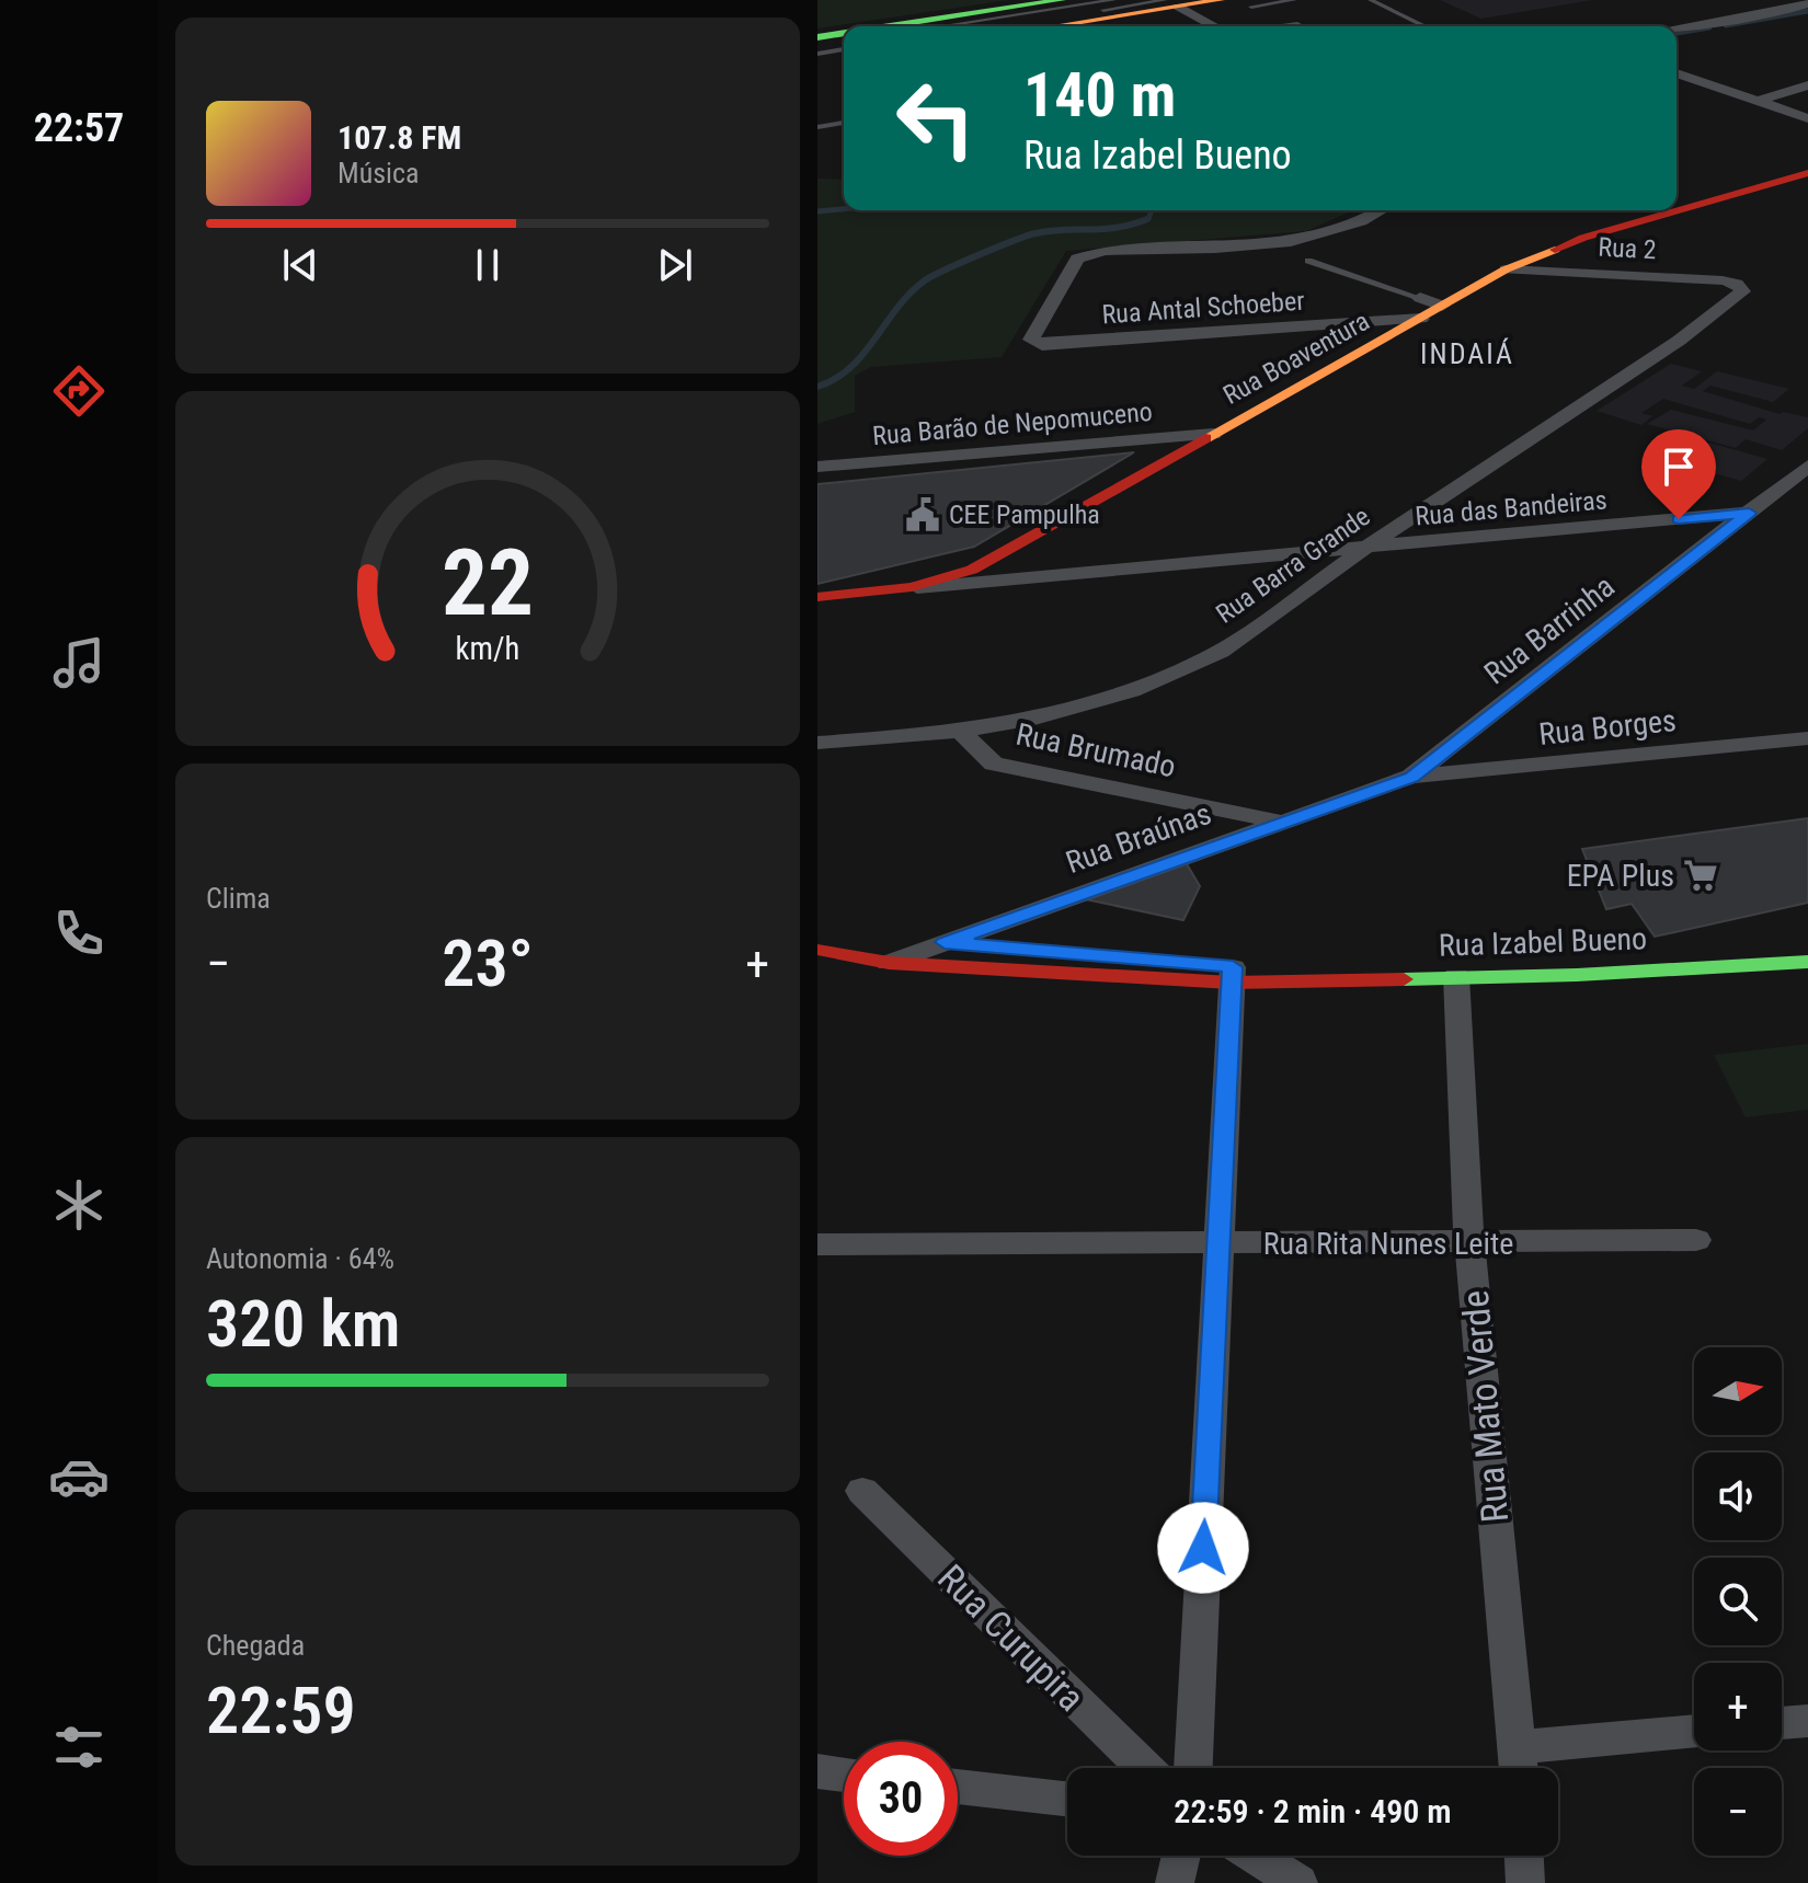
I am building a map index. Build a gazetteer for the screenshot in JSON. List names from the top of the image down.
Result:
{
  "streets": {
    "main road": ["Rua Boaventura", "Rua Izabel Bueno"],
    "street": [
      "Rua 2",
      "Rua Antal Schoeber",
      "Rua Barão de Nepomuceno",
      "Rua das Bandeiras",
      "Rua Barra Grande",
      "Rua Barrinha",
      "Rua Borges",
      "Rua Brumado",
      "Rua Braúnas",
      "Rua Rita Nunes Leite",
      "Rua Mato Verde",
      "Rua Curupira"
    ]
  },
  "crossings": [
    ["Rua 2", "Rua Boaventura"],
    ["Rua 2", "Rua Barra Grande"],
    ["Rua Antal Schoeber", "Rua Boaventura"],
    ["Rua Boaventura", "Rua Barão de Nepomuceno"],
    ["Rua Boaventura", "Rua das Bandeiras"],
    ["Rua das Bandeiras", "Rua Barra Grande"],
    ["Rua das Bandeiras", "Rua Barrinha"],
    ["Rua Barra Grande", "Rua Brumado"],
    ["Rua Barrinha", "Rua Borges"],
    ["Rua Barrinha", "Rua Braúnas"],
    ["Rua Borges", "Rua Braúnas"],
    ["Rua Brumado", "Rua Braúnas"],
    ["Rua Braúnas", "Rua Izabel Bueno"],
    ["Rua Izabel Bueno", "Rua Mato Verde"],
    ["Rua Rita Nunes Leite", "Rua Mato Verde"]
  ],
  "districts": ["INDAIÁ"],
  "places": {
    "public building": ["CEE Pampulha"],
    "supermarket": ["EPA Plus"]
  },
  "north": "right",
  "page": {
    "tabs": "22:57",
    "turn": ["140 m", "Rua Izabel Bueno"],
    "song": ["107.8 FM", "Música"],
    "tile": [
      "Clima",
      ["Autonomia · 64%", "320 km"],
      ["Chegada", "22:59"]
    ],
    "heat": ["−", "23°", "+"],
    "map_buttons": ["+", "−"],
    "limit": "30",
    "trip": "22:59 · 2 min · 490 m",
    "gauge": ["22", "km/h"]
  }
}
